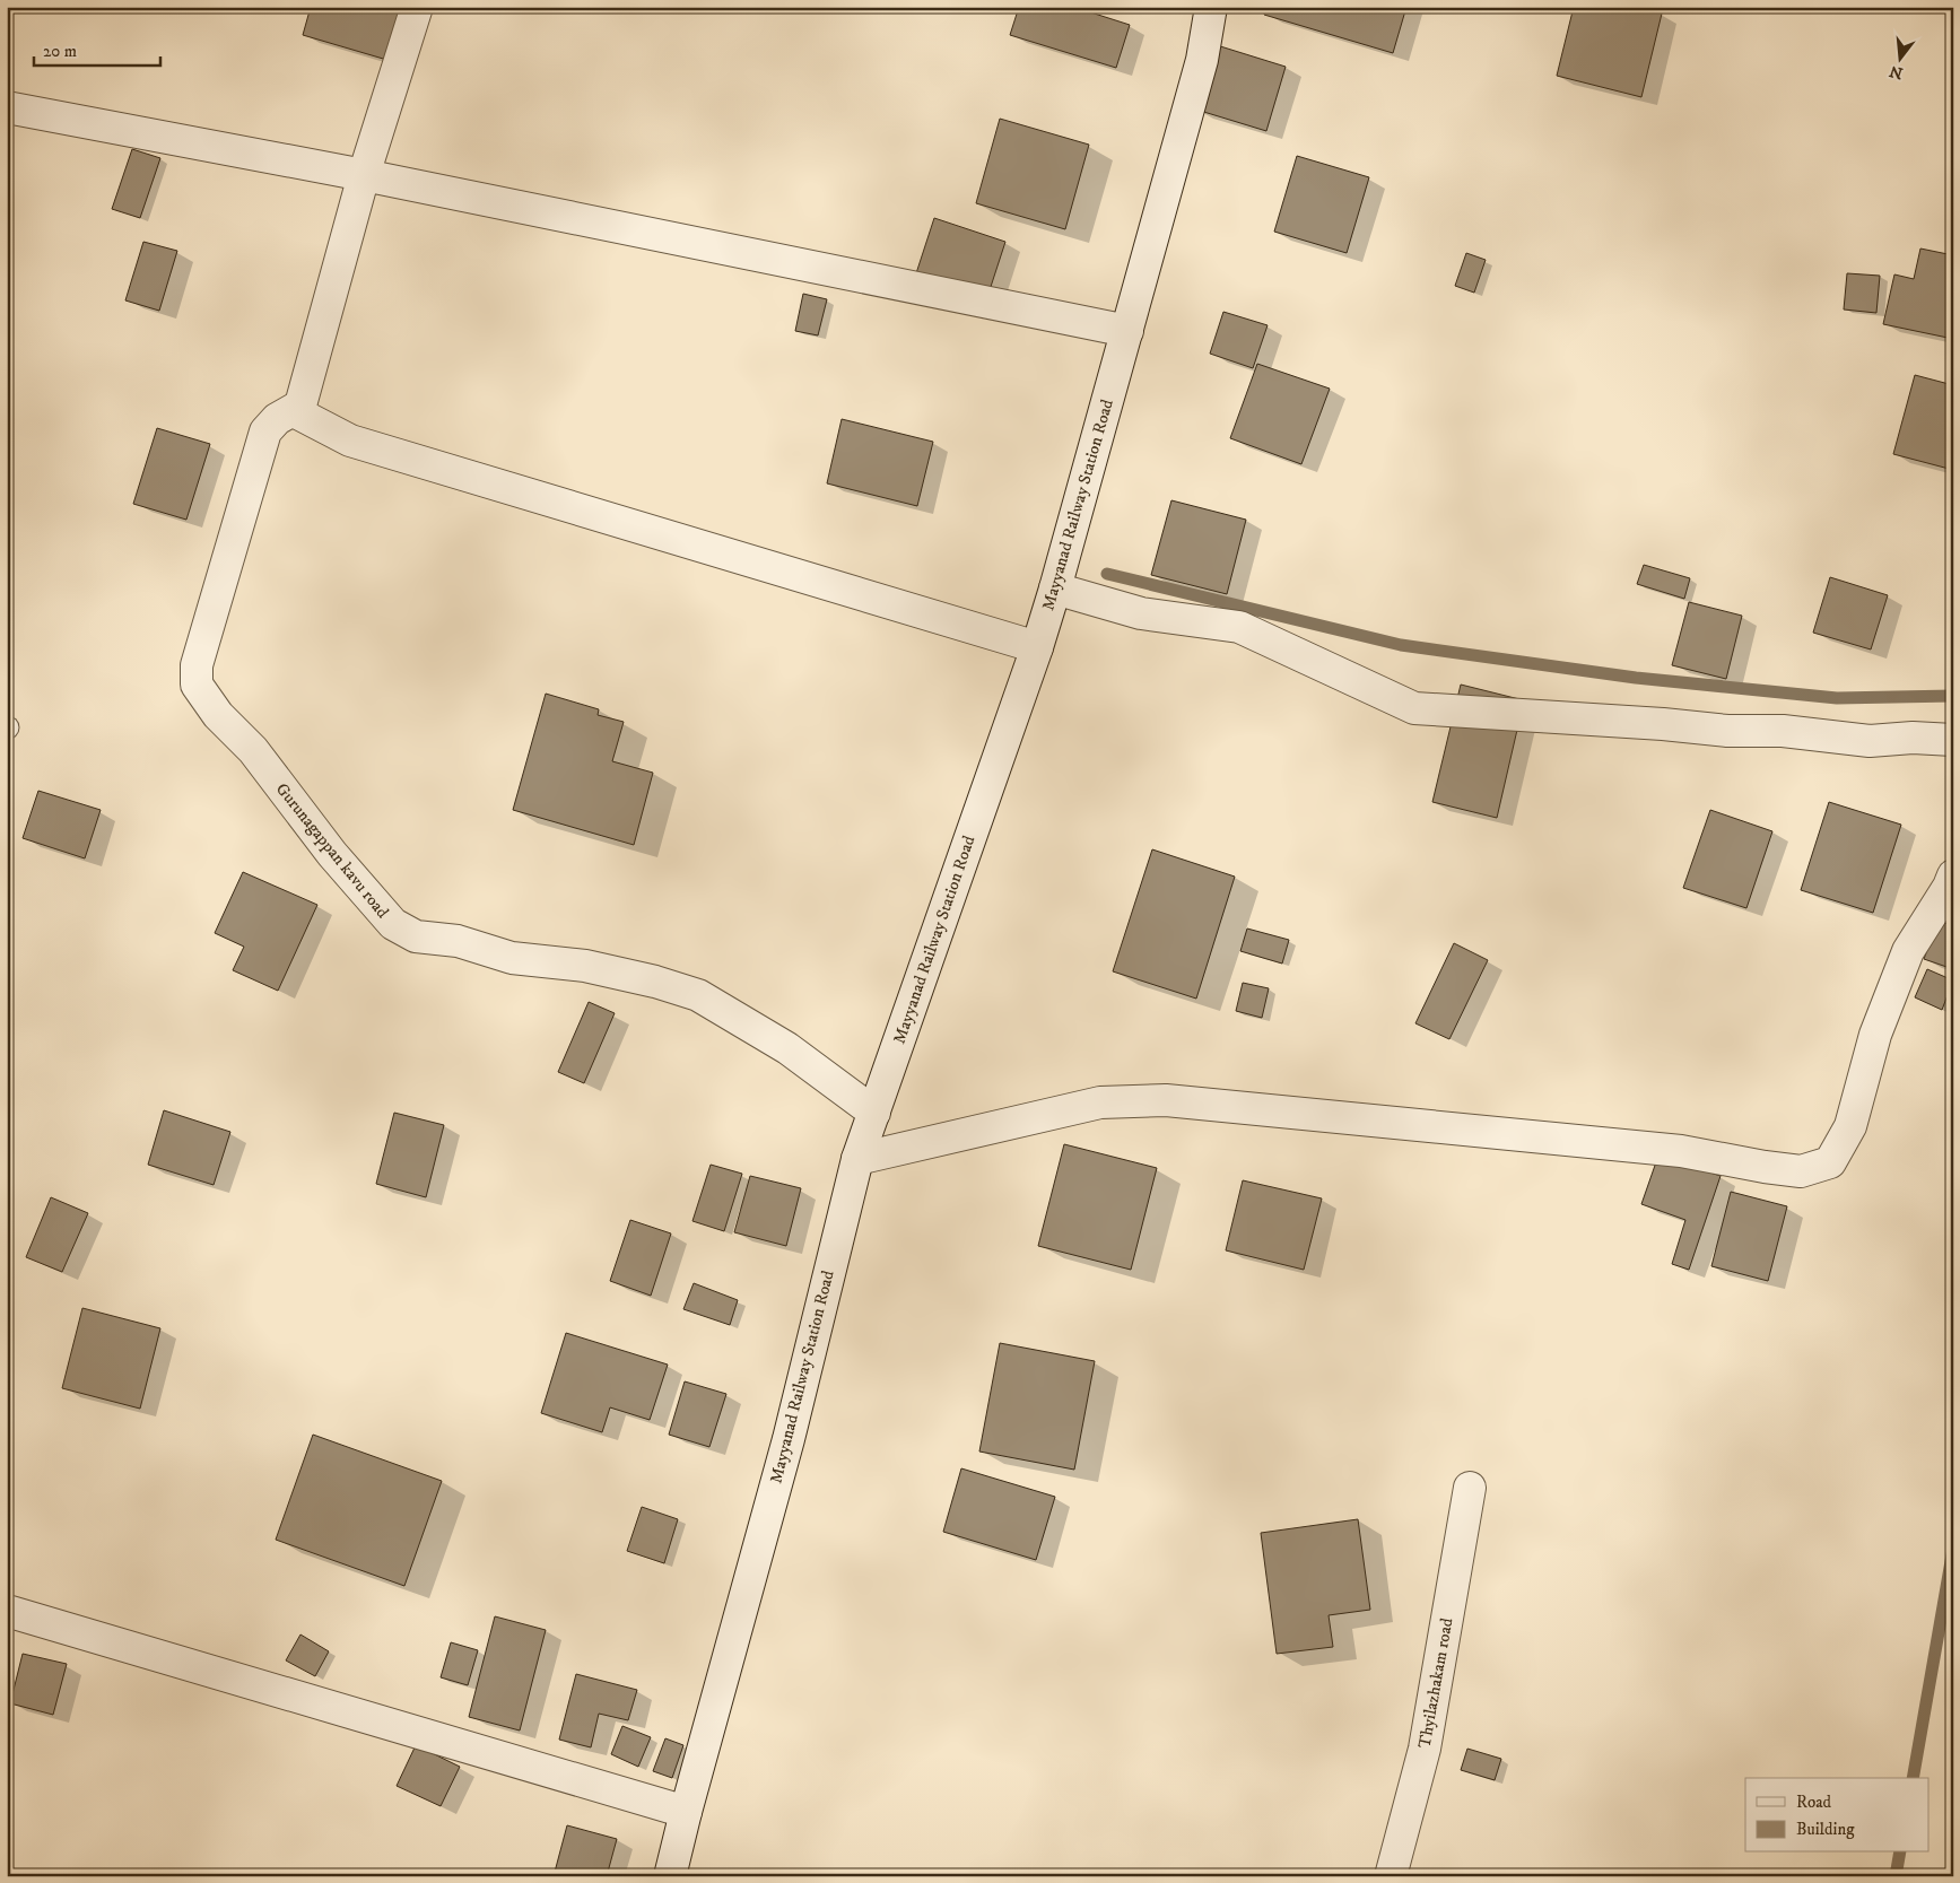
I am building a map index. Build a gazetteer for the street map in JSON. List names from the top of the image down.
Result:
{
  "streets": {
    "street": ["Mayyanad Railway Station Road", "Gurunagappan kavu road", "Thyilazhakam road"]
  },
  "crossings": [
    ["Mayyanad Railway Station Road", "Gurunagappan kavu road"]
  ],
  "legend": ["Road", "Building"],
  "scale_bar": "20 m",
  "north": "bottom"
}
